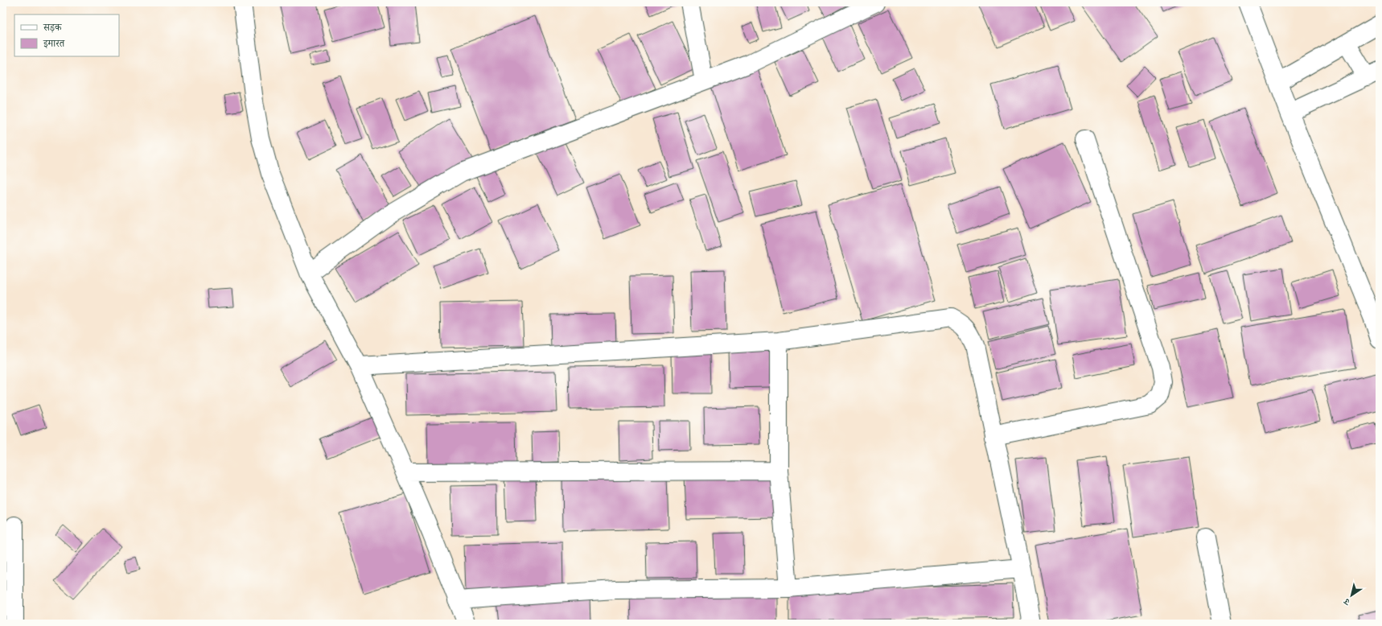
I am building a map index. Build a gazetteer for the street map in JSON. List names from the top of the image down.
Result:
{
  "legend": ["सड़क", "इमारत"],
  "north": "bottom left"
}
